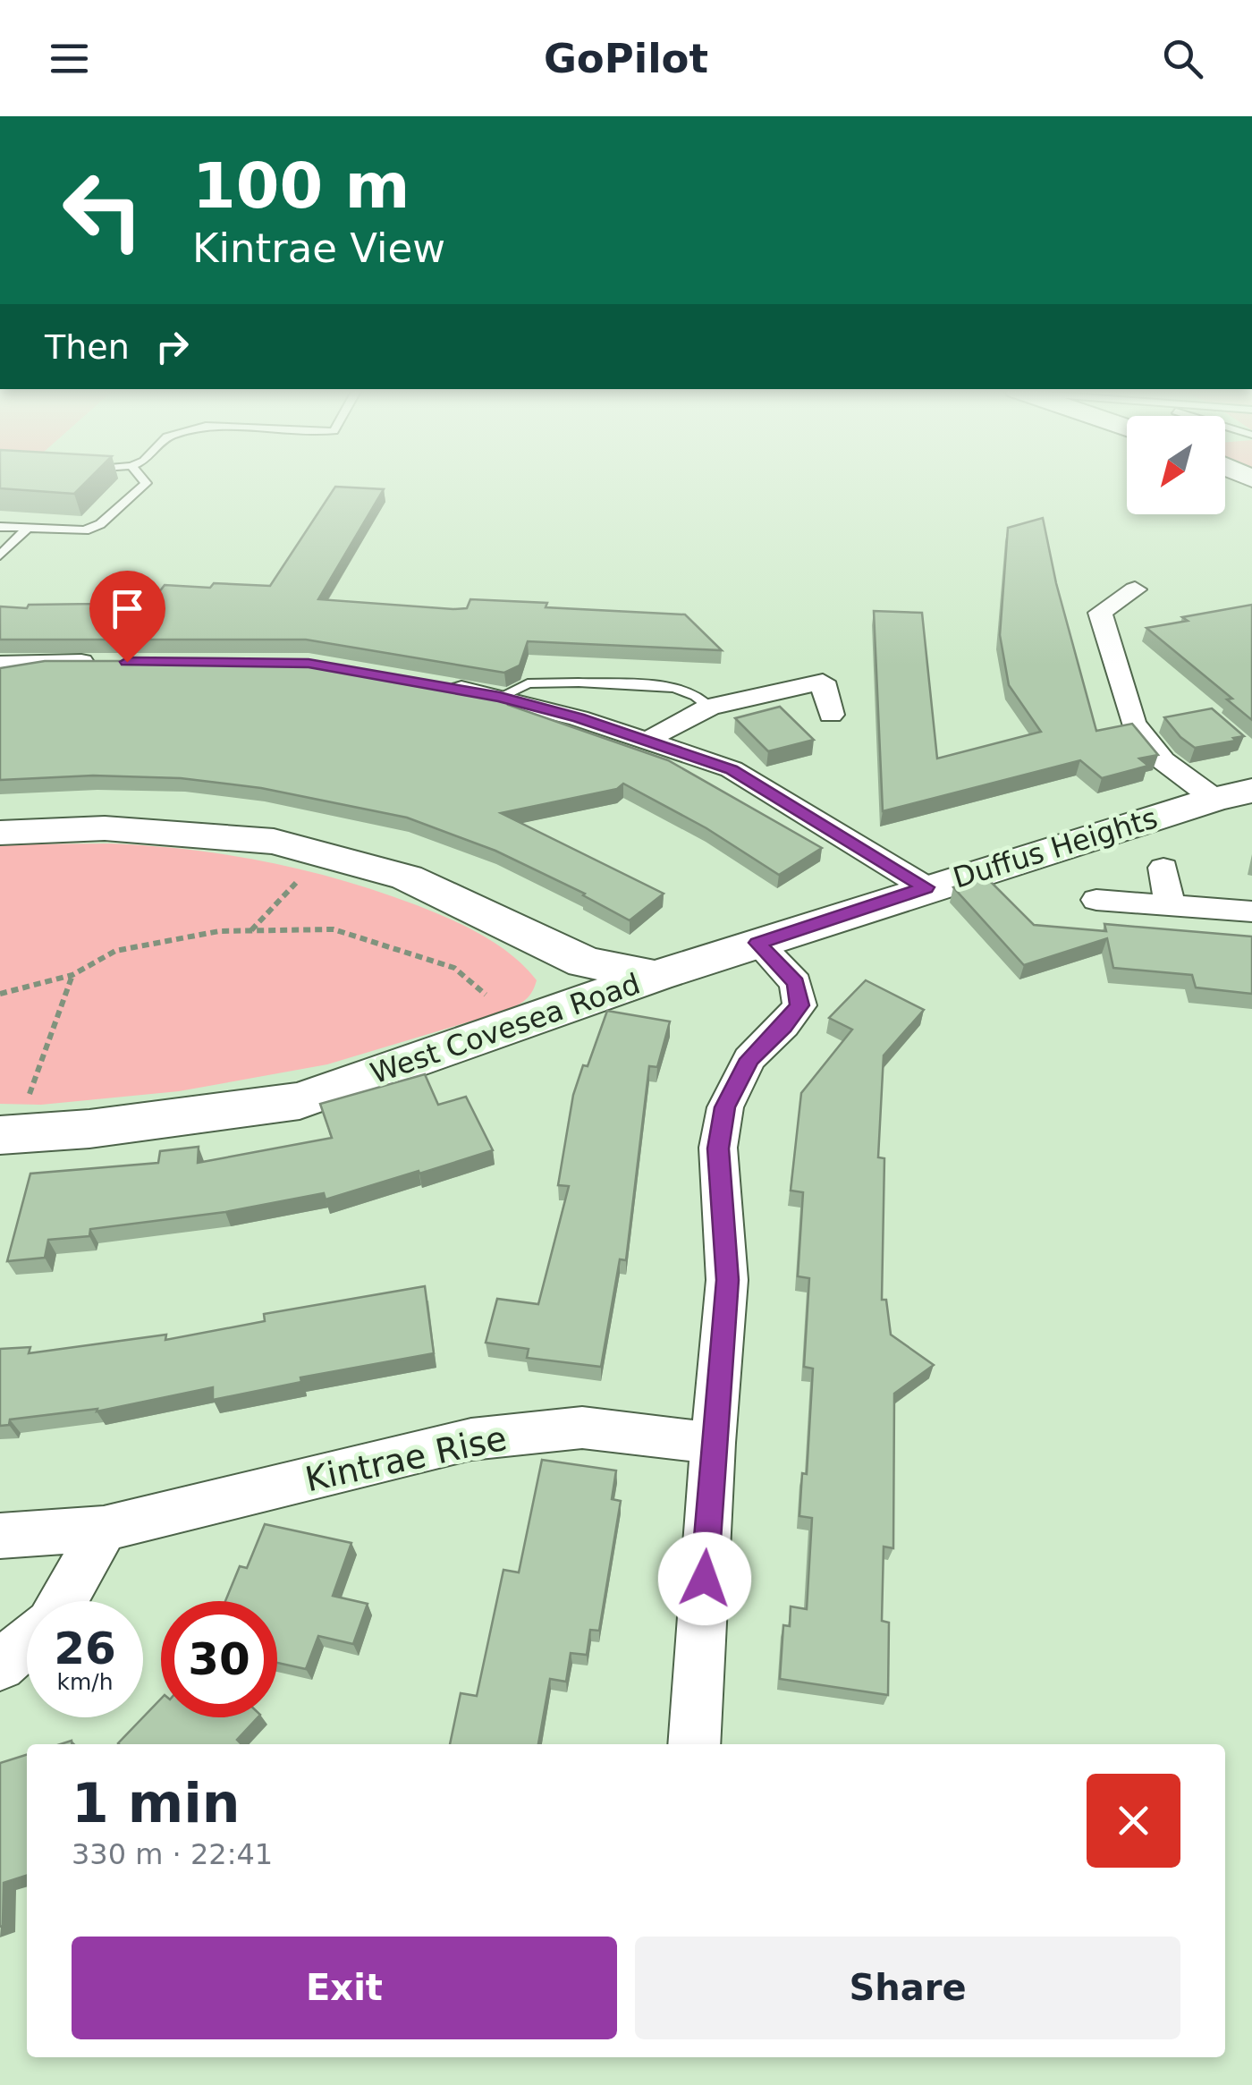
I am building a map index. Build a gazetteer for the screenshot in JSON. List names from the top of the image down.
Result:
{
  "streets": {
    "street": ["Duffus Heights", "West Covesea Road", "Kintrae Rise"]
  },
  "crossings": [
    ["Duffus Heights", "West Covesea Road"]
  ],
  "north": "bottom left",
  "page": {
    "header": "GoPilot",
    "turn": ["100 m", "Kintrae View"],
    "then": "Then",
    "speed": "26 km/h",
    "limit": "30",
    "heading": ["1 min", "330 m · 22:41"],
    "buttons": ["Exit", "Share"]
  }
}
